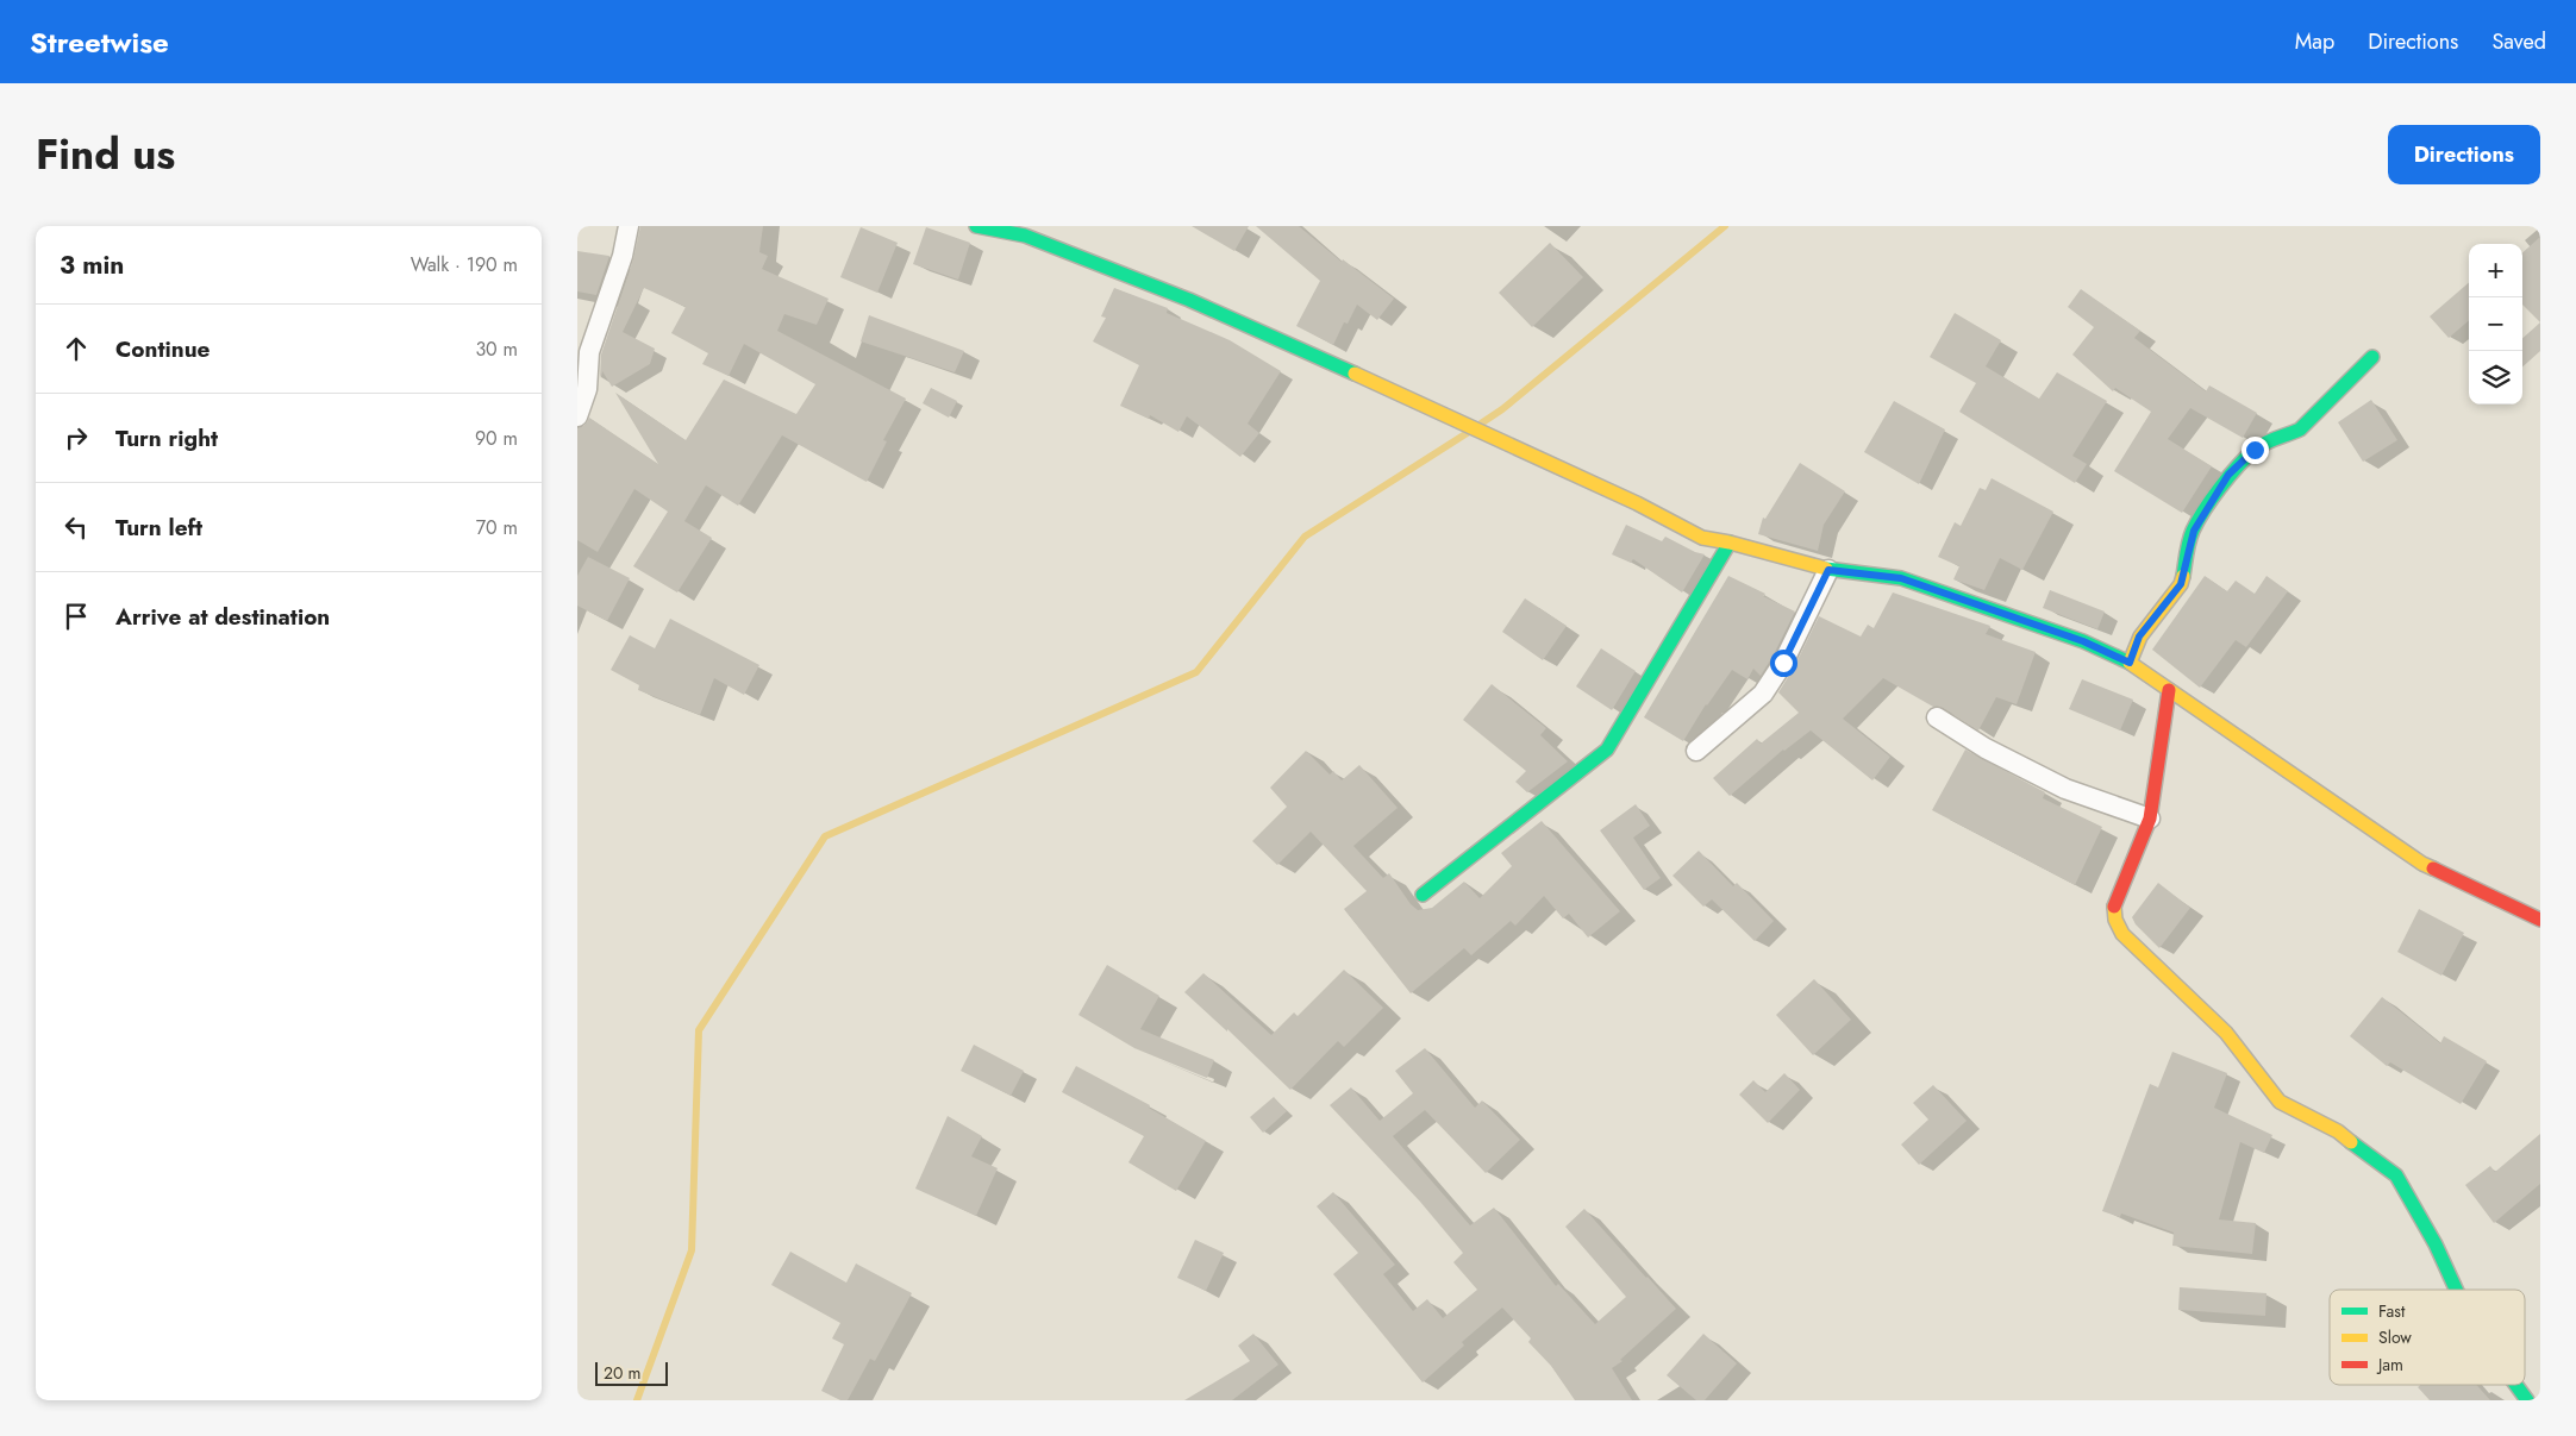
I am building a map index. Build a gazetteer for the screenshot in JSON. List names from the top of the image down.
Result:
{
  "legend": ["Fast", "Slow", "Jam"],
  "scale_bar": "20 m",
  "page": {
    "header": "Streetwise",
    "nav": ["Map", "Directions", "Saved"],
    "title": "Find us",
    "buttons": "Directions",
    "heading": ["3 min", "Walk · 190 m"],
    "map_buttons": ["+", "−"],
    "list": [
      ["Continue", "30 m"],
      ["Turn right", "90 m"],
      ["Turn left", "70 m"],
      "Arrive at destination"
    ],
    "scale": "20 m"
  }
}
